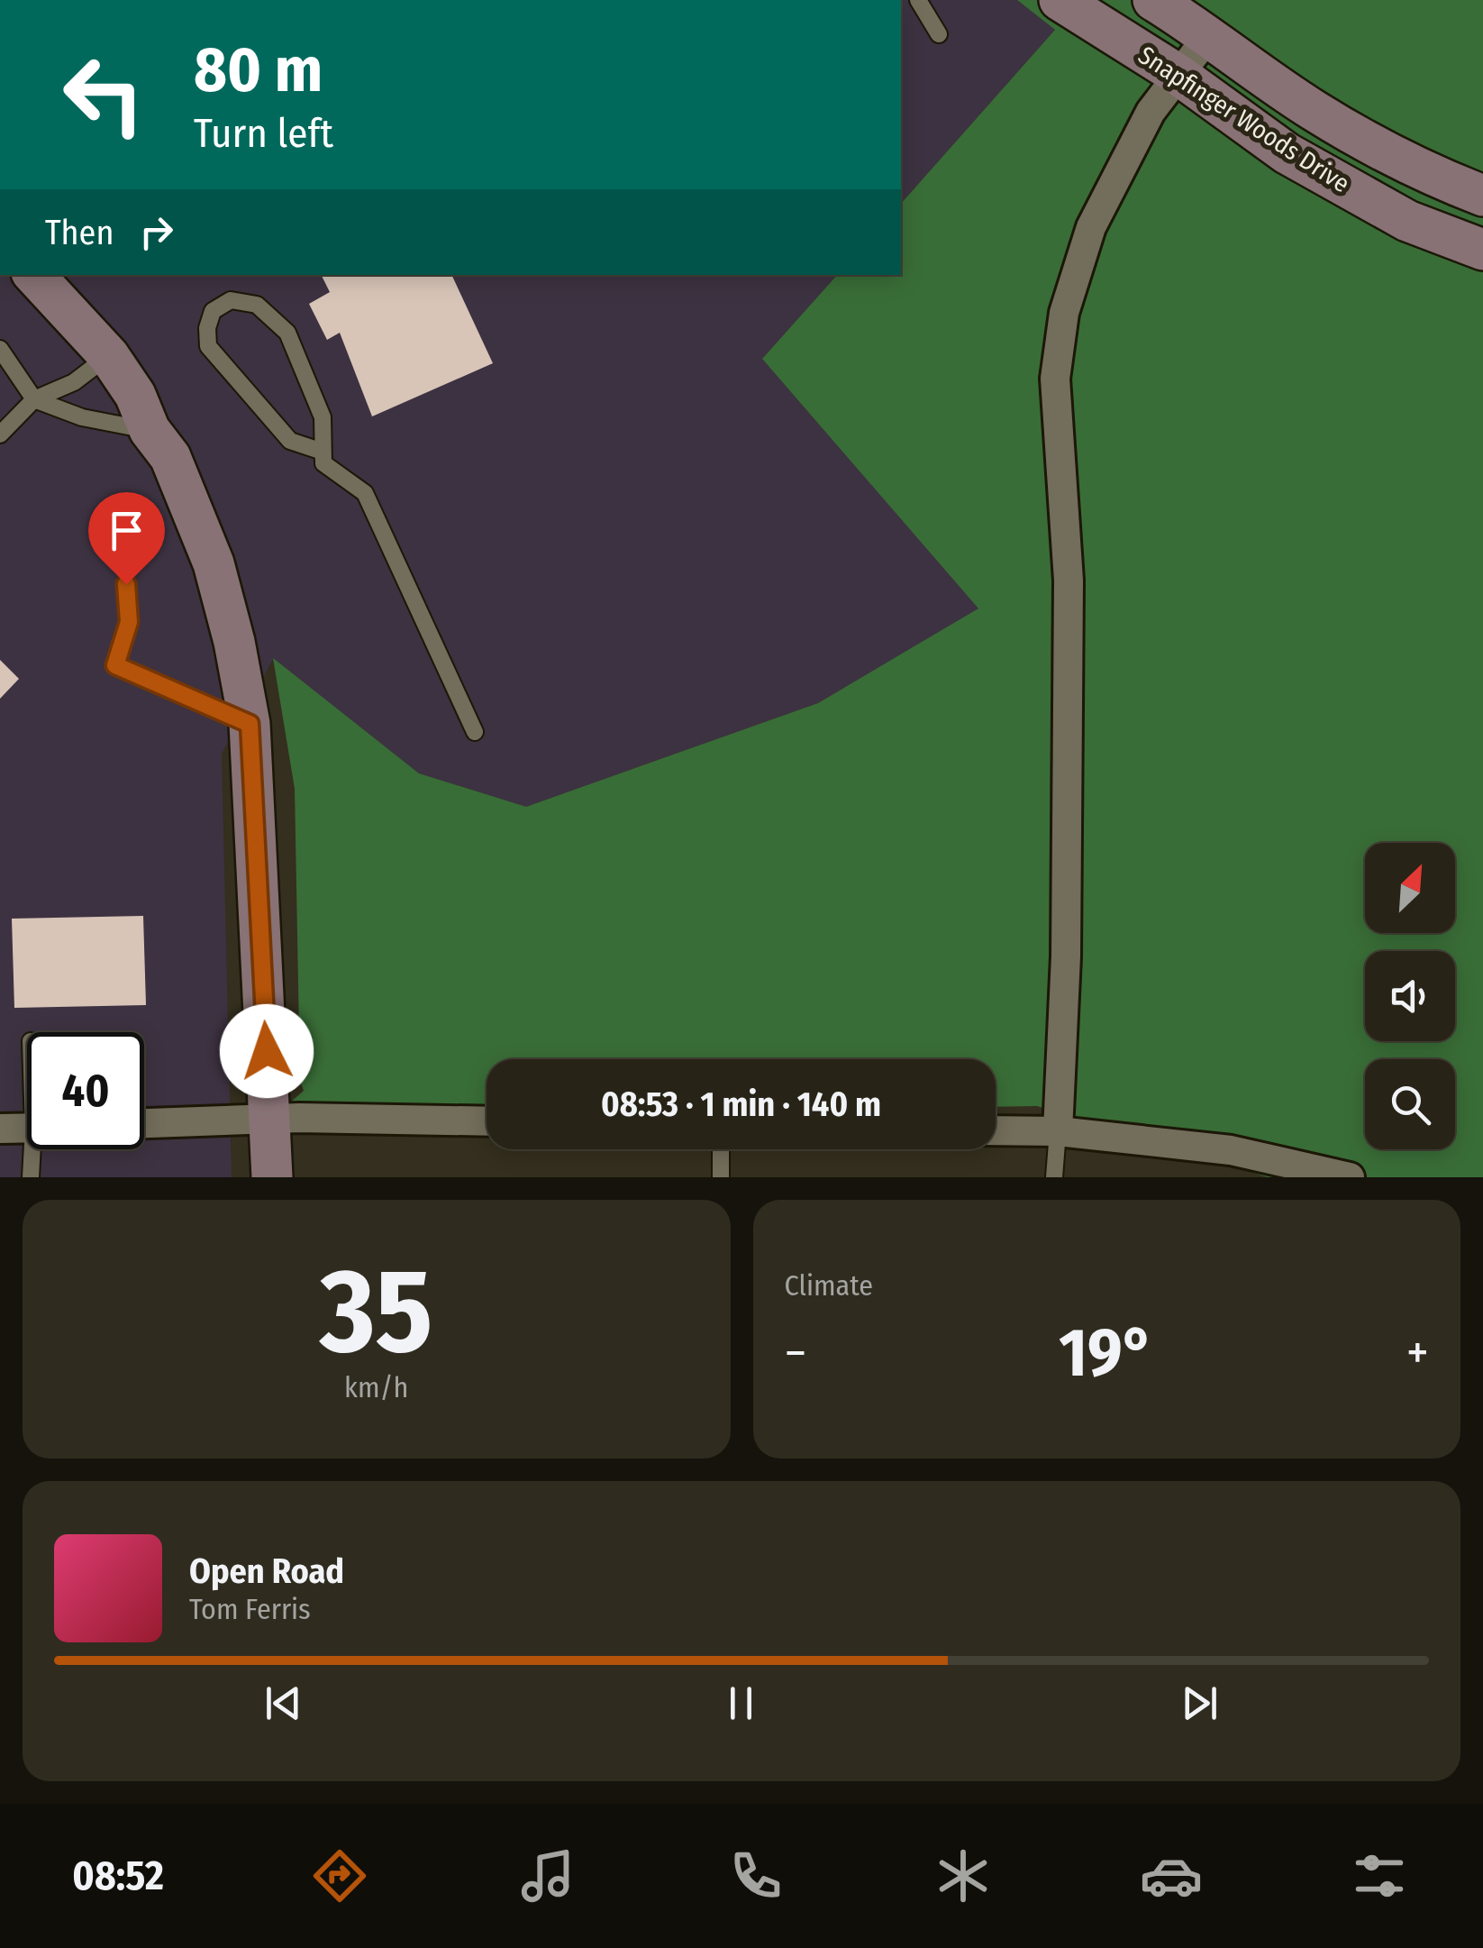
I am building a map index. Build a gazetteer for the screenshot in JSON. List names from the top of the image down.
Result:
{
  "streets": {
    "street": ["Snapfinger Woods Drive"]
  },
  "north": "top right",
  "page": {
    "turn": ["80 m", "Turn left"],
    "then": "Then",
    "limit": "40",
    "trip": "08:53 · 1 min · 140 m",
    "tile": [
      ["35", "km/h"],
      "Climate"
    ],
    "heat": ["−", "19°", "+"],
    "song": ["Open Road", "Tom Ferris"],
    "tabs": "08:52"
  }
}
